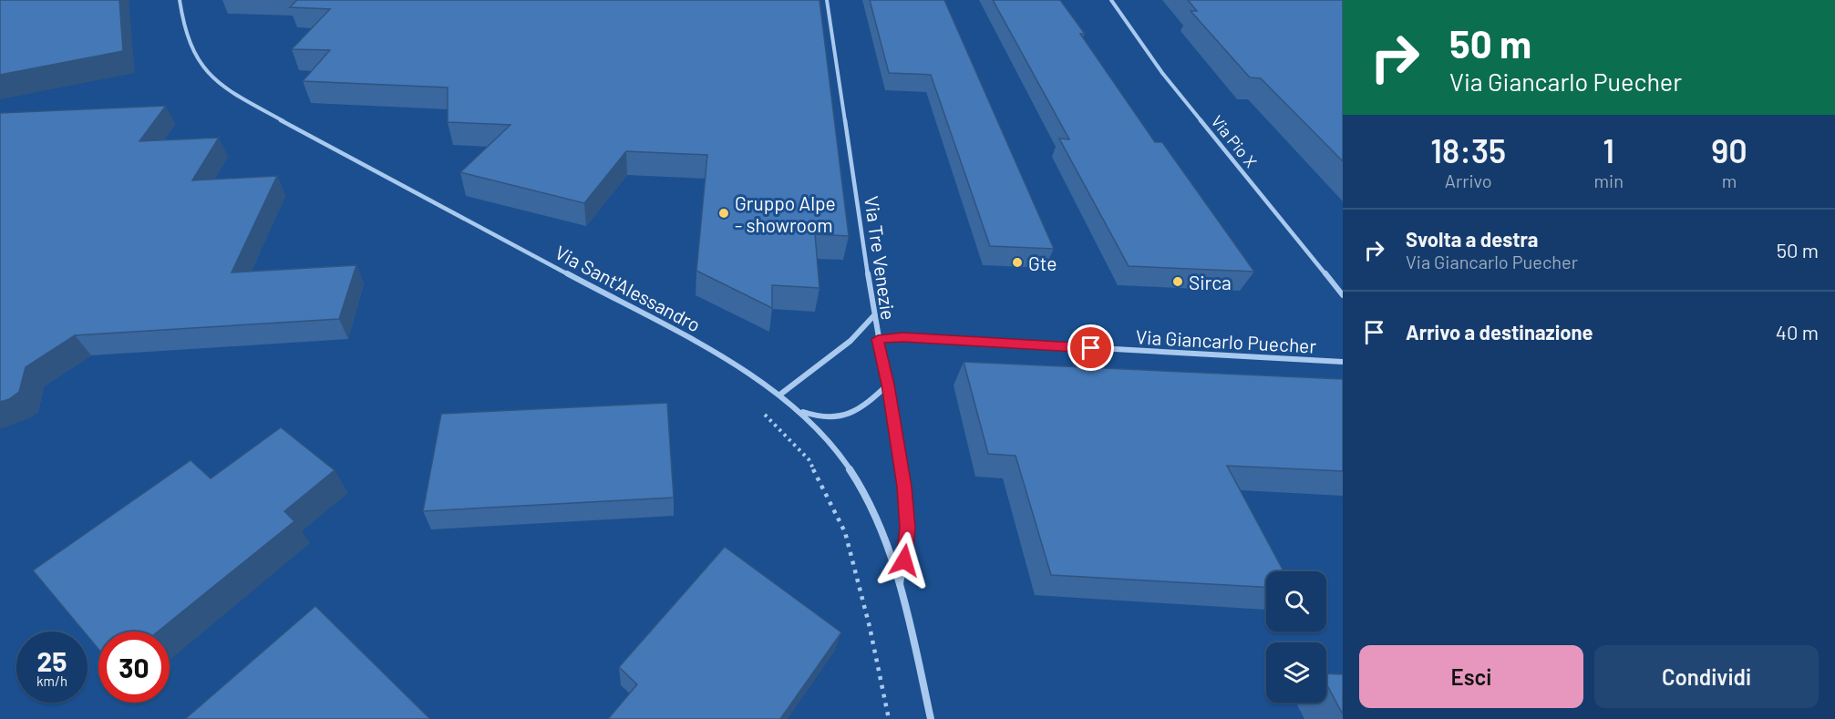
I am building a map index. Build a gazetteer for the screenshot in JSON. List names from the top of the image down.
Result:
{
  "streets": {
    "street": [
      "Via Pio X",
      "Via Tre Venezie",
      "Via Sant'Alessandro",
      "Via Giancarlo Puecher"
    ]
  },
  "crossings": [
    ["Via Tre Venezie", "Via Sant'Alessandro"],
    ["Via Tre Venezie", "Via Giancarlo Puecher"]
  ],
  "places": ["Gruppo Alpe - showroom", "Gte", "Sirca"],
  "page": {
    "turn": ["50 m", "Via Giancarlo Puecher"],
    "eta": [
      "18:35",
      "Arrivo",
      "1",
      "min",
      "90",
      "m"
    ],
    "list": [
      {
        "name": "Svolta a destra",
        "note": "Via Giancarlo Puecher",
        "value": "50 m"
      },
      {
        "name": "Arrivo a destinazione",
        "value": "40 m"
      }
    ],
    "speed": "25 km/h",
    "limit": "30",
    "buttons": ["Esci", "Condividi"]
  }
}
